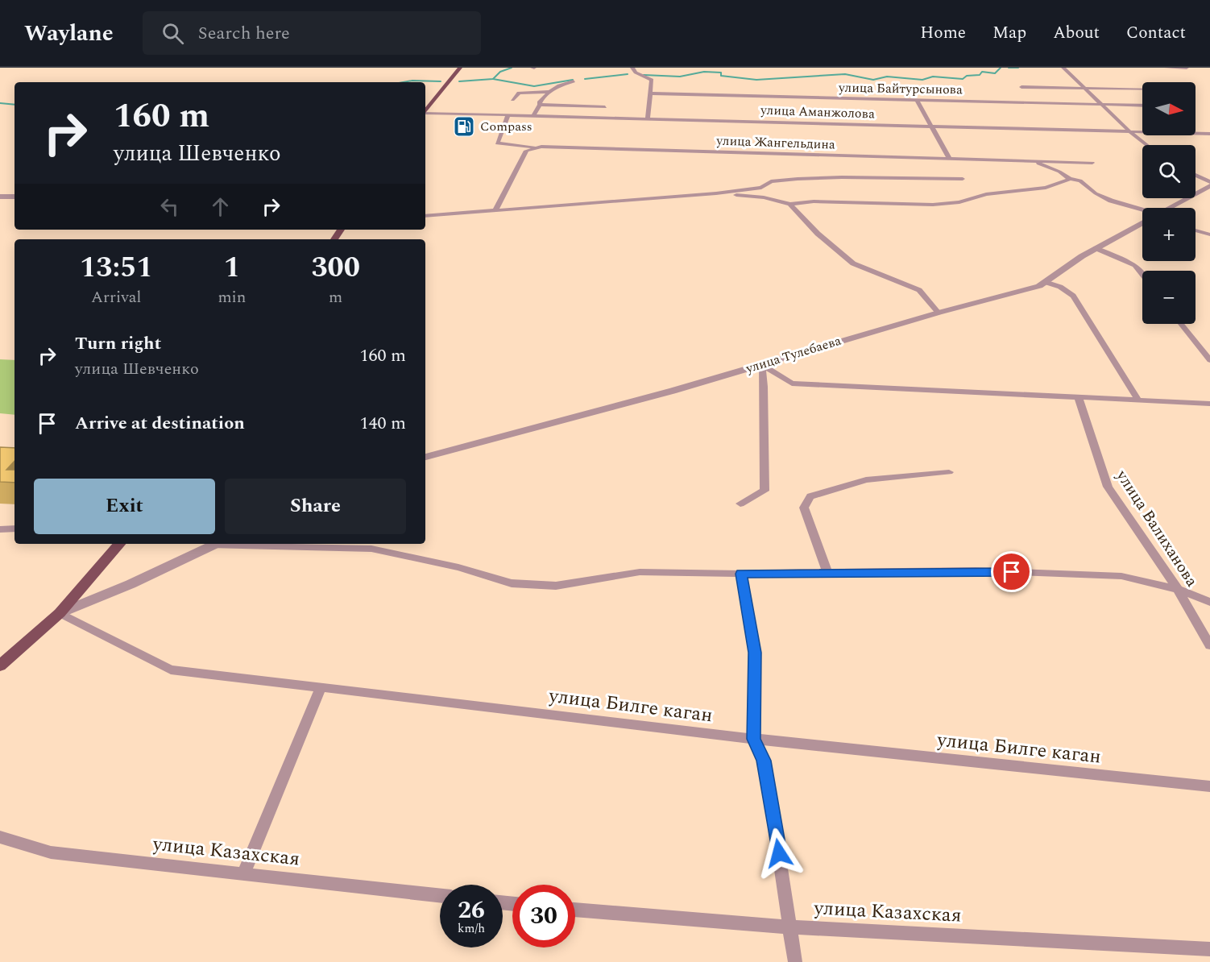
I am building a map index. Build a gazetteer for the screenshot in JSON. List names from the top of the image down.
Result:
{
  "streets": {
    "street": [
      "улица Байтурсынова",
      "улица Аманжолова",
      "улица Жангельдина",
      "улица Тулебаева",
      "улица Валиханова",
      "улица Билге каган",
      "улица Казахская"
    ]
  },
  "crossings": [
    ["улица Аманжолова", "улица Жангельдина"]
  ],
  "places": {
    "fuel station": ["Compass"]
  },
  "north": "right",
  "page": {
    "header": "Waylane",
    "search": "Search here",
    "nav": [
      "Home",
      "Map",
      "About",
      "Contact"
    ],
    "map_buttons": ["+", "−"],
    "turn": ["160 m", "улица Шевченко"],
    "eta": [
      "13:51",
      "Arrival",
      "1",
      "min",
      "300",
      "m"
    ],
    "list": [
      {
        "name": "Turn right",
        "note": "улица Шевченко",
        "value": "160 m"
      },
      {
        "name": "Arrive at destination",
        "value": "140 m"
      }
    ],
    "buttons": ["Exit", "Share"],
    "speed": "26 km/h",
    "limit": "30"
  }
}
